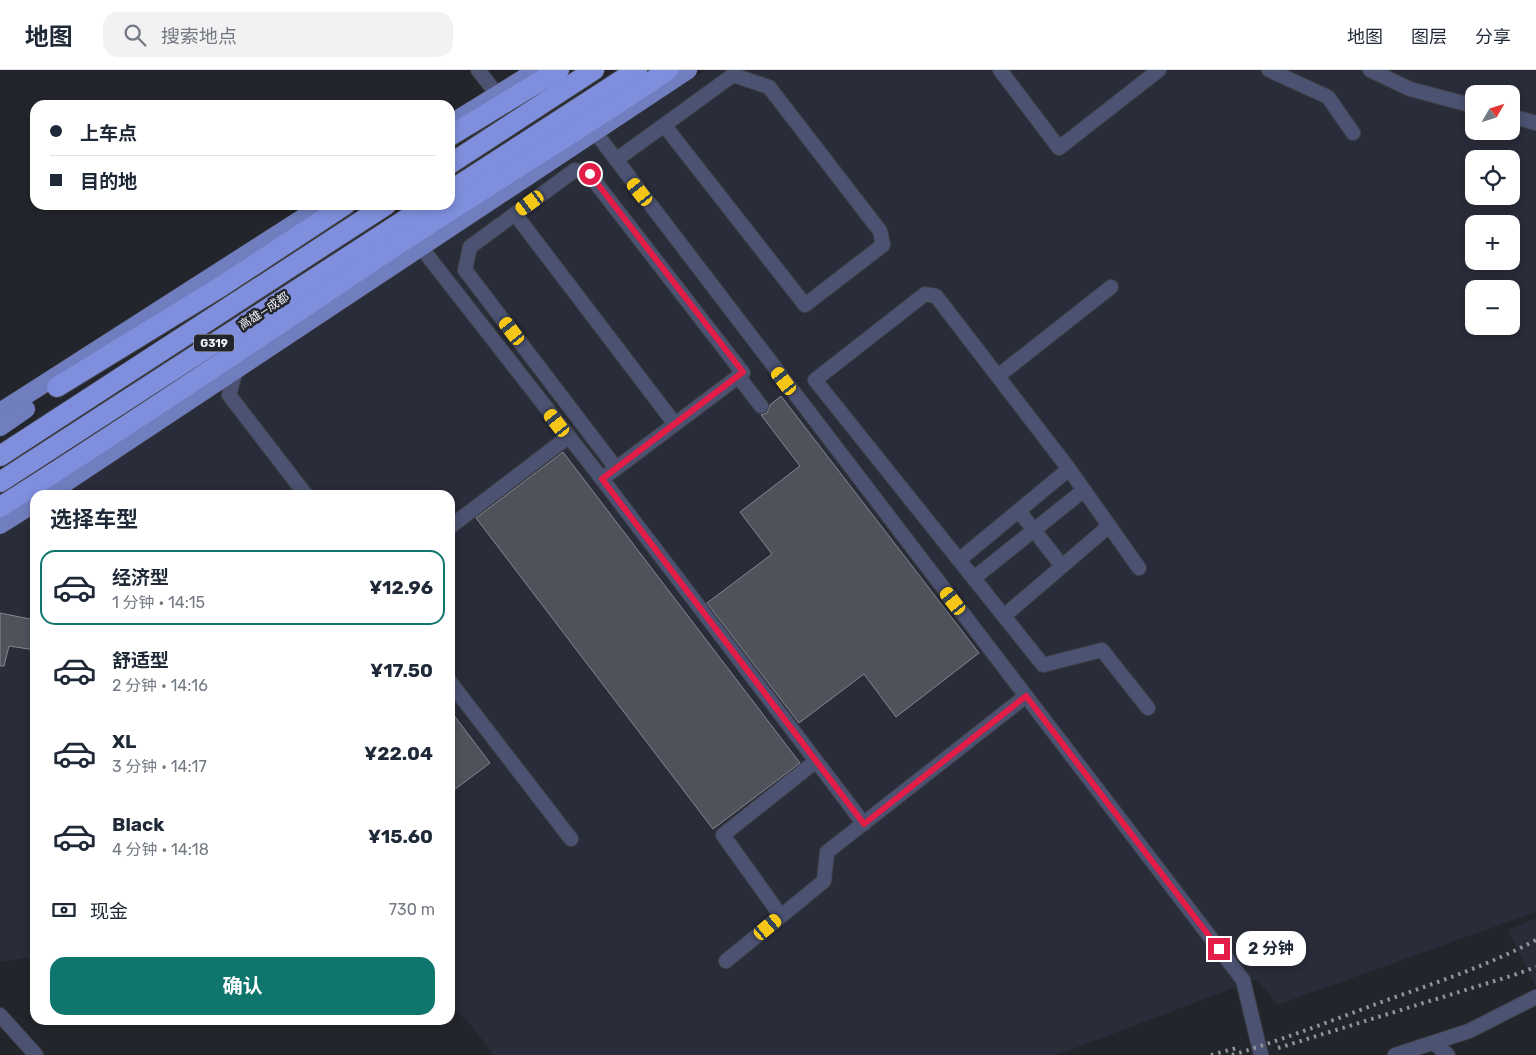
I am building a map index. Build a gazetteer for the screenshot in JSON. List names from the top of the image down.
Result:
{
  "streets": {
    "highway": ["高雄—成都", "G319"]
  },
  "north": "top right",
  "page": {
    "header": "地图",
    "search": "搜索地点",
    "nav": ["地图", "图层", "分享"],
    "map_buttons": ["+", "−"],
    "banner": ["上车点", "目的地"],
    "heading": "选择车型",
    "list": [
      {
        "name": "经济型",
        "note": "1 分钟 · 14:15",
        "value": "¥12.96"
      },
      {
        "name": "舒适型",
        "note": "2 分钟 · 14:16",
        "value": "¥17.50"
      },
      {
        "name": "XL",
        "note": "3 分钟 · 14:17",
        "value": "¥22.04"
      },
      {
        "name": "Black",
        "note": "4 分钟 · 14:18",
        "value": "¥15.60"
      }
    ],
    "pay": ["现金", "730 m"],
    "bubble": "2 分钟",
    "buttons": "确认"
  }
}
